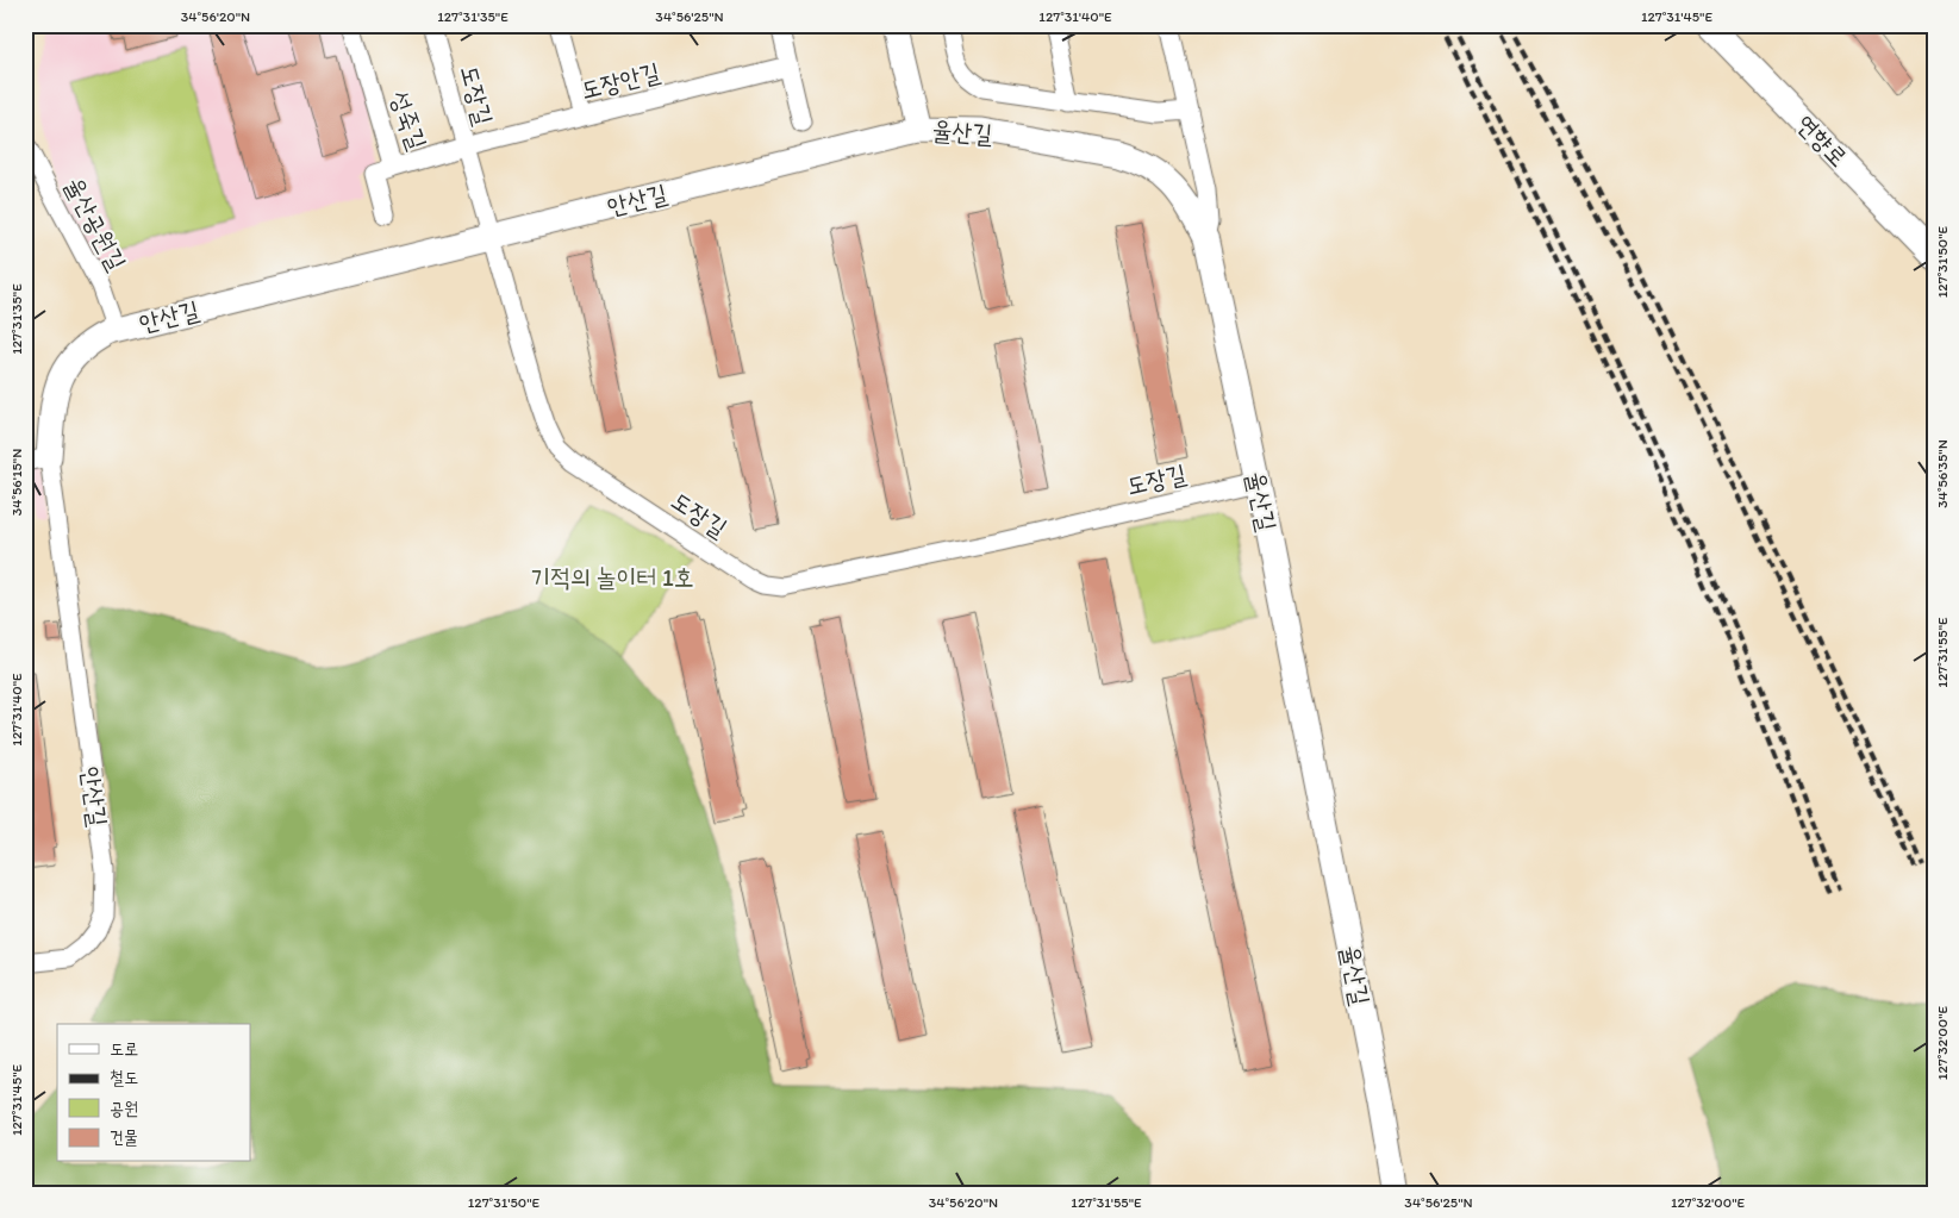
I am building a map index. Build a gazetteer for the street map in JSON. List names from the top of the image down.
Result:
{
  "streets": {
    "street": [
      "도장안길",
      "도장길",
      "성죽길",
      "율산길",
      "연향로",
      "안산길",
      "율산공원길"
    ]
  },
  "crossings": [
    ["도장안길", "도장길"],
    ["도장안길", "성죽길"],
    ["도장길", "성죽길"],
    ["도장길", "율산길"],
    ["도장길", "안산길"],
    ["율산길", "안산길"],
    ["안산길", "율산공원길"]
  ],
  "parks": ["기적의 놀이터 1호"],
  "legend": [
    "도로",
    "철도",
    "공원",
    "건물"
  ],
  "coordinates": [
    "34°56'20\"N",
    "127°31'35\"E",
    "34°56'25\"N",
    "127°31'40\"E",
    "127°31'45\"E",
    "127°31'50\"E",
    "34°56'35\"N",
    "34°56'15\"N",
    "127°31'55\"E",
    "127°32'00\"E"
  ]
}
